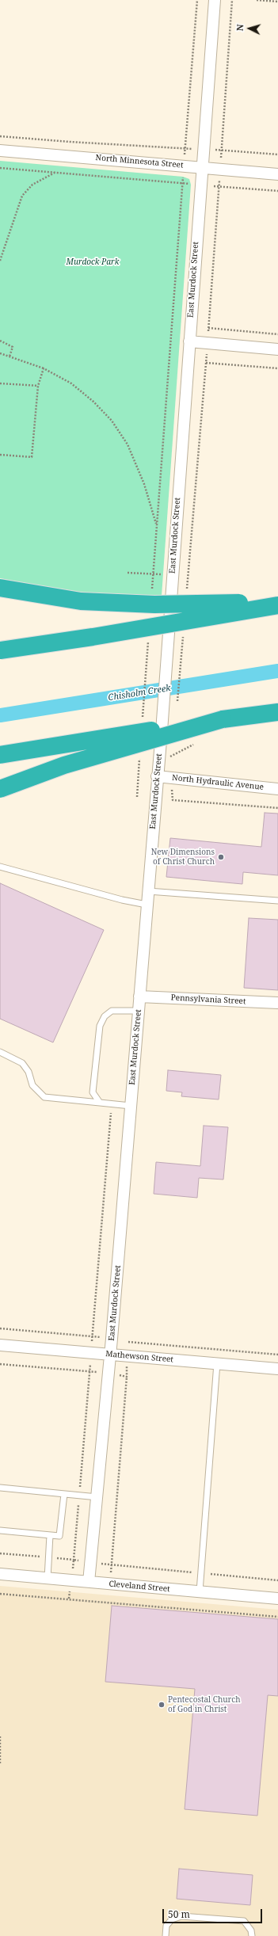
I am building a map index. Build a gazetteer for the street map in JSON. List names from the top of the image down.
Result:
{
  "streets": {
    "street": [
      "North Minnesota Street",
      "East Murdock Street",
      "North Hydraulic Avenue",
      "Pennsylvania Street",
      "Mathewson Street",
      "Cleveland Street"
    ]
  },
  "crossings": [
    ["North Minnesota Street", "East Murdock Street"],
    ["East Murdock Street", "North Hydraulic Avenue"],
    ["East Murdock Street", "Pennsylvania Street"],
    ["East Murdock Street", "Mathewson Street"],
    ["East Murdock Street", "Cleveland Street"]
  ],
  "water": ["Chisholm Creek"],
  "parks": ["Murdock Park"],
  "places": ["New Dimensions of Christ Church", "Pentecostal Church of God in Christ"],
  "scale_bar": "50 m",
  "north": "left"
}
